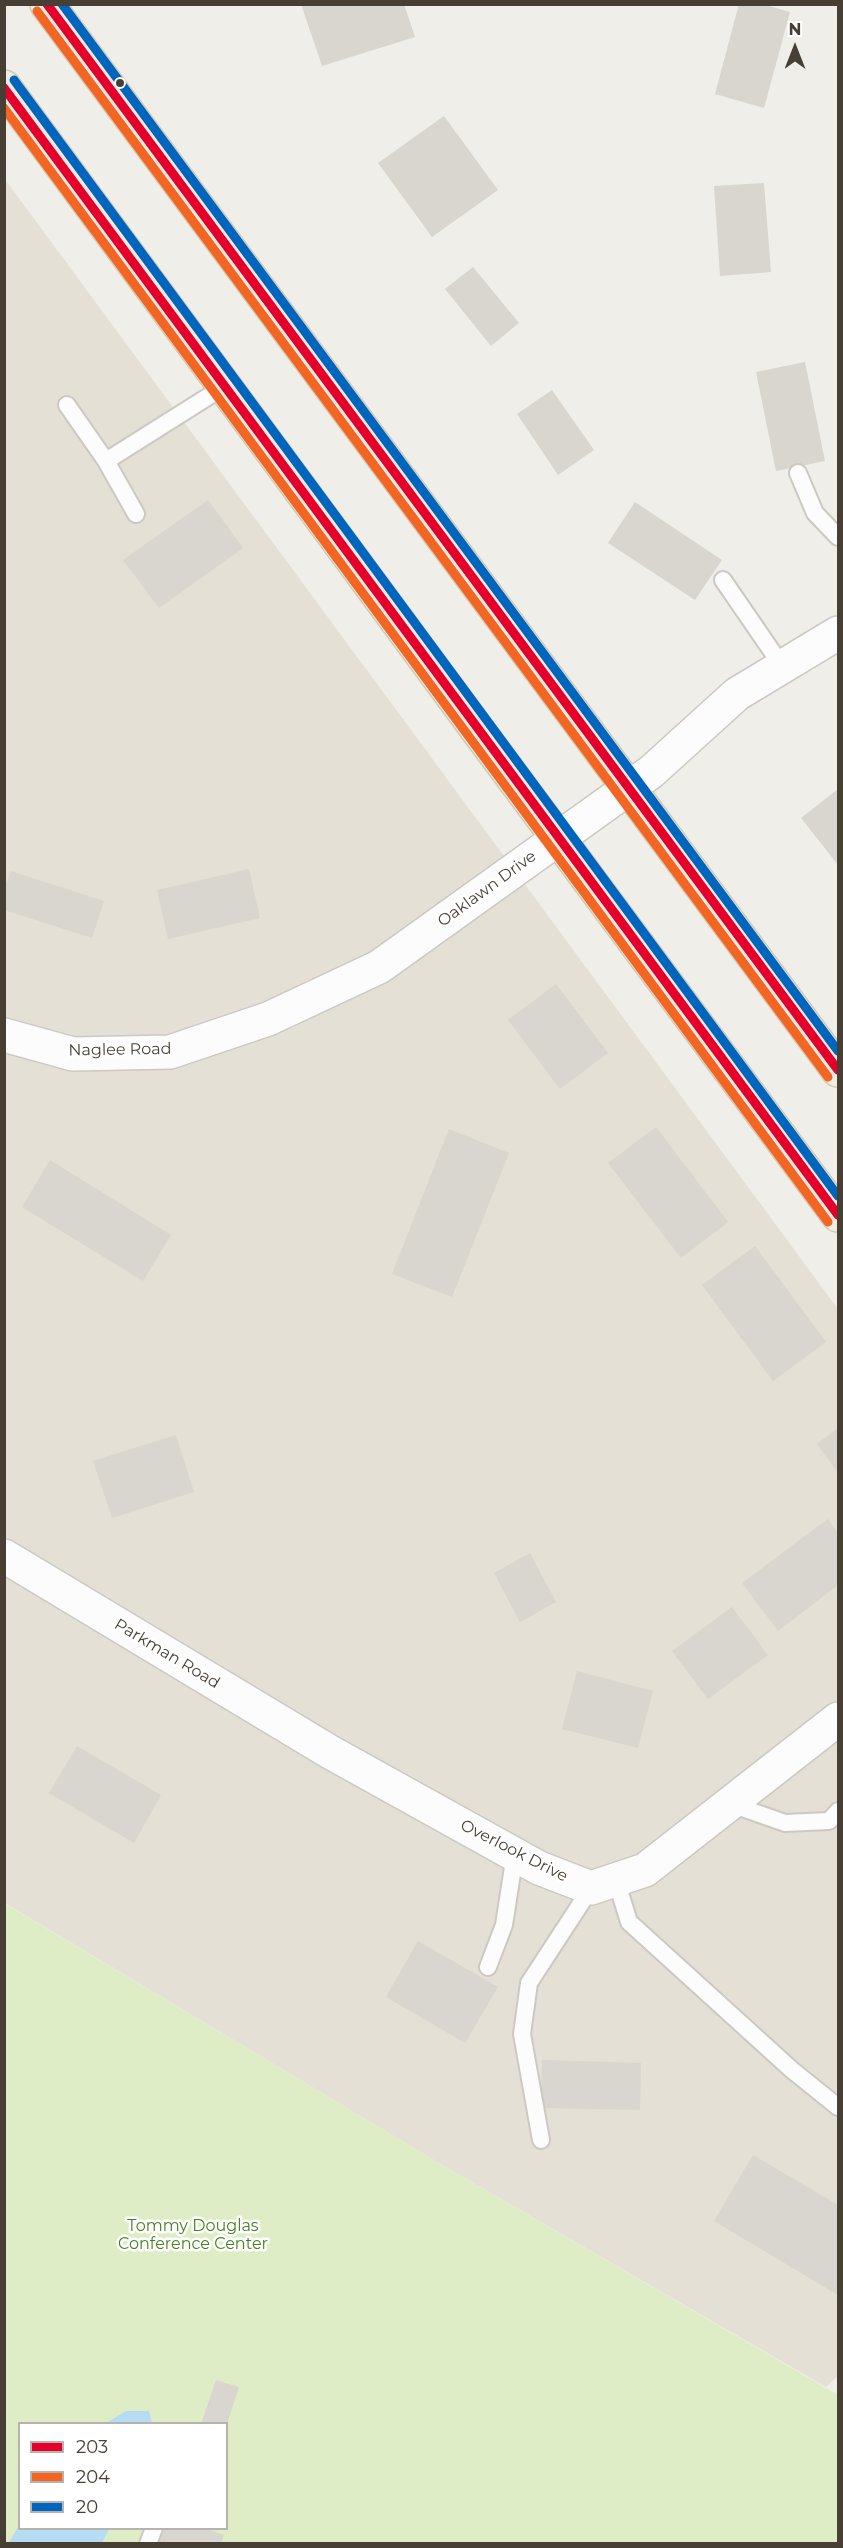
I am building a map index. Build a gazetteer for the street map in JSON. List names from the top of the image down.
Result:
{
  "streets": {
    "street": [
      "Oaklawn Drive",
      "Naglee Road",
      "Parkman Road",
      "Overlook Drive"
    ]
  },
  "crossings": [
    ["Oaklawn Drive", "Naglee Road"],
    ["Parkman Road", "Overlook Drive"]
  ],
  "parks": ["Tommy Douglas Conference Center"],
  "lines": ["transit line 203", "transit line 20", "transit line 204"],
  "legend": ["203", "204", "20"],
  "north": "top"
}
